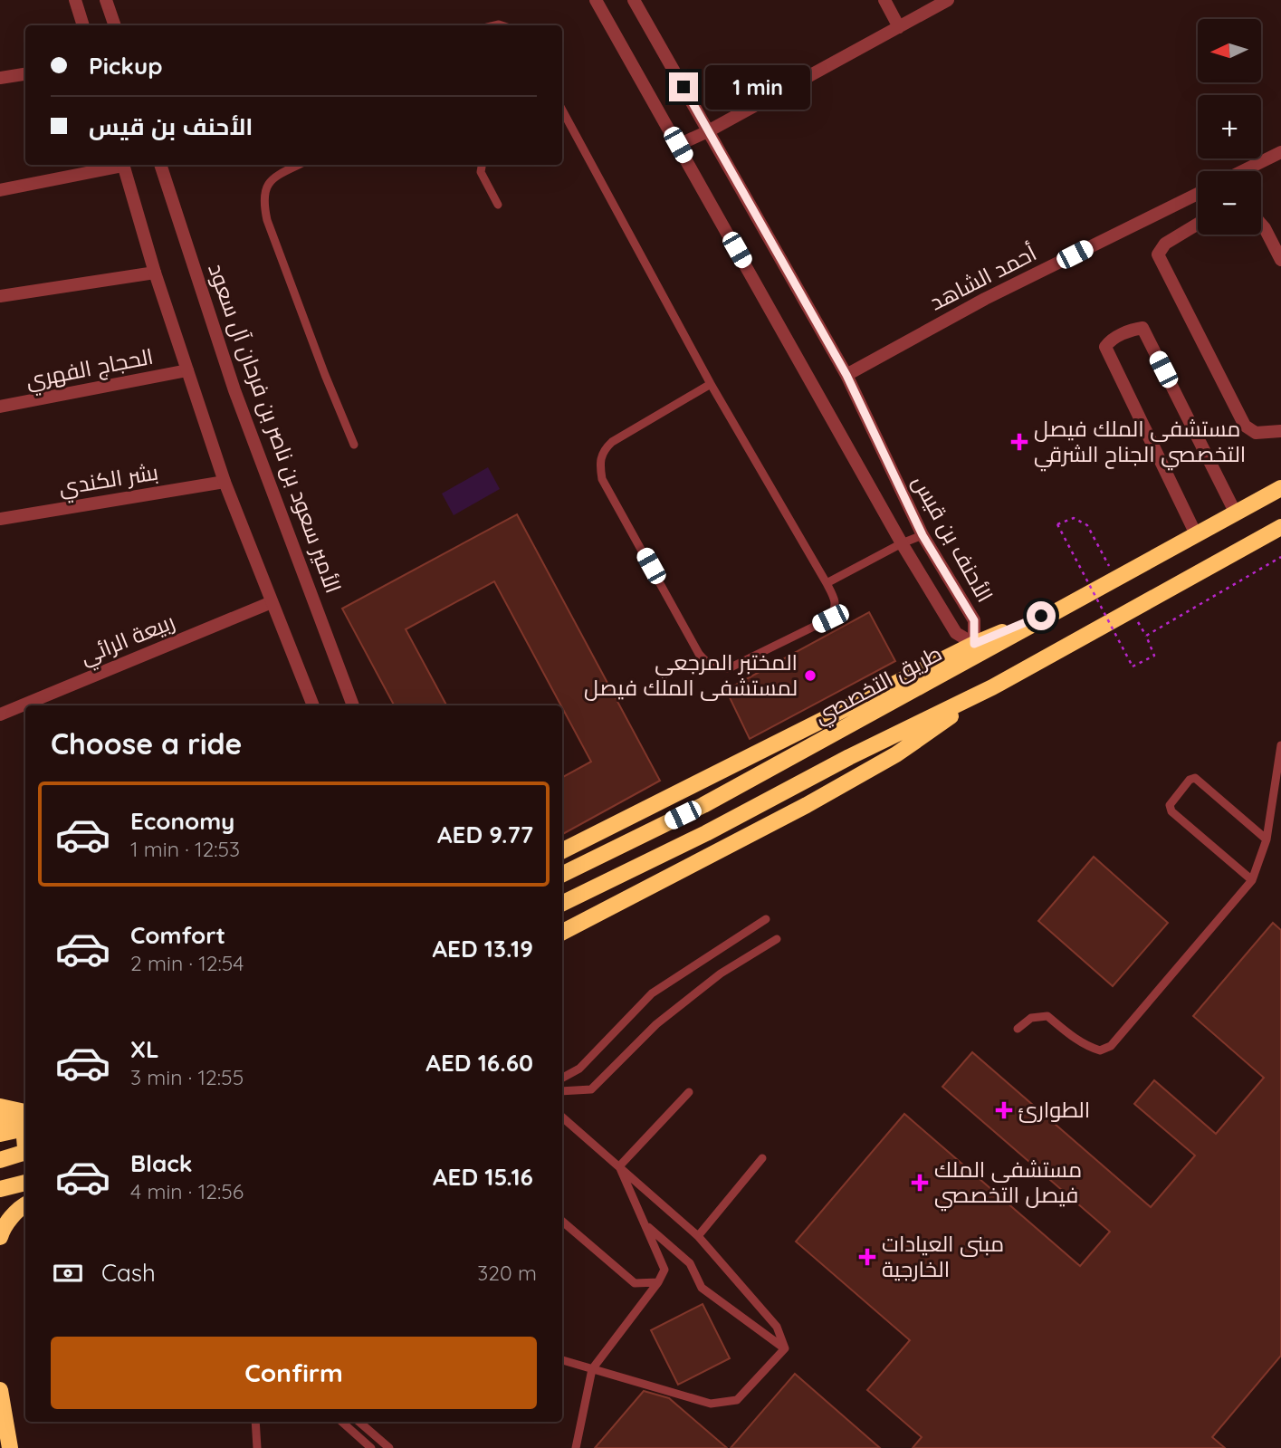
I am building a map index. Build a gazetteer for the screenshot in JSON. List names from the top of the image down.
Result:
{
  "streets": {
    "main road": ["طريق التخصصي"],
    "street": [
      "أحمد الشاهد",
      "الحجاج الفهري",
      "الأمير سعود بن ناصر بن فرحان آل سعود",
      "بشر الكندي",
      "الأحنف بن قيس",
      "ربيعة الرائي"
    ]
  },
  "crossings": [
    ["أحمد الشاهد", "الأحنف بن قيس"]
  ],
  "places": {
    "health": [
      "مستشفى الملك فيصل التخصصي الجناح الشرقي",
      "الطوارئ",
      "مستشفى الملك فيصل التخصصي",
      "مبنى العيادات الخارجية"
    ],
    "other": ["المختبر المرجعي لمستشفى الملك فيصل"]
  },
  "north": "left",
  "page": {
    "map_buttons": ["+", "−"],
    "banner": ["Pickup", "الأحنف بن قيس"],
    "bubble": "1 min",
    "heading": "Choose a ride",
    "list": [
      {
        "name": "Economy",
        "note": "1 min · 12:53",
        "value": "AED 9.77"
      },
      {
        "name": "Comfort",
        "note": "2 min · 12:54",
        "value": "AED 13.19"
      },
      {
        "name": "XL",
        "note": "3 min · 12:55",
        "value": "AED 16.60"
      },
      {
        "name": "Black",
        "note": "4 min · 12:56",
        "value": "AED 15.16"
      }
    ],
    "pay": ["Cash", "320 m"],
    "buttons": "Confirm"
  }
}
